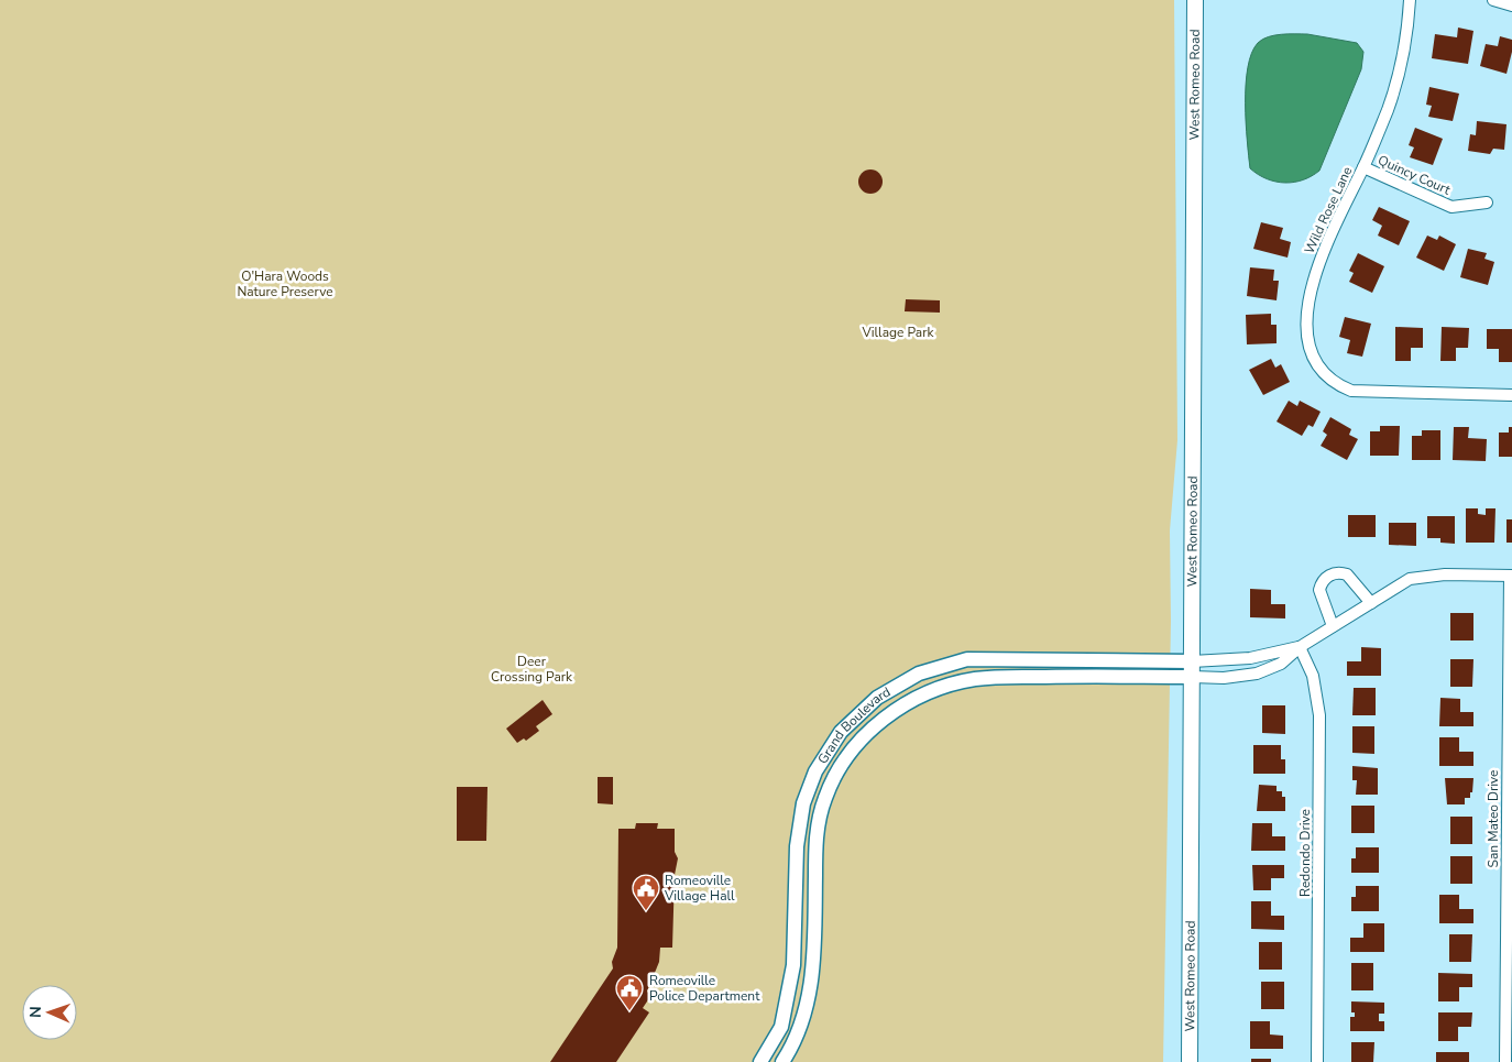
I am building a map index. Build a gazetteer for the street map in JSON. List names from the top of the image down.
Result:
{
  "streets": {
    "main road": ["West Romeo Road"],
    "street": [
      "Quincy Court",
      "Wild Rose Lane",
      "Grand Boulevard",
      "San Mateo Drive",
      "Redondo Drive"
    ]
  },
  "crossings": [
    ["West Romeo Road", "Grand Boulevard"],
    ["Quincy Court", "Wild Rose Lane"]
  ],
  "parks": ["O'Hara Woods Nature Preserve", "Village Park", "Deer Crossing Park"],
  "places": {
    "public building": ["Romeoville Village Hall", "Romeoville Police Department"]
  },
  "north": "left"
}
